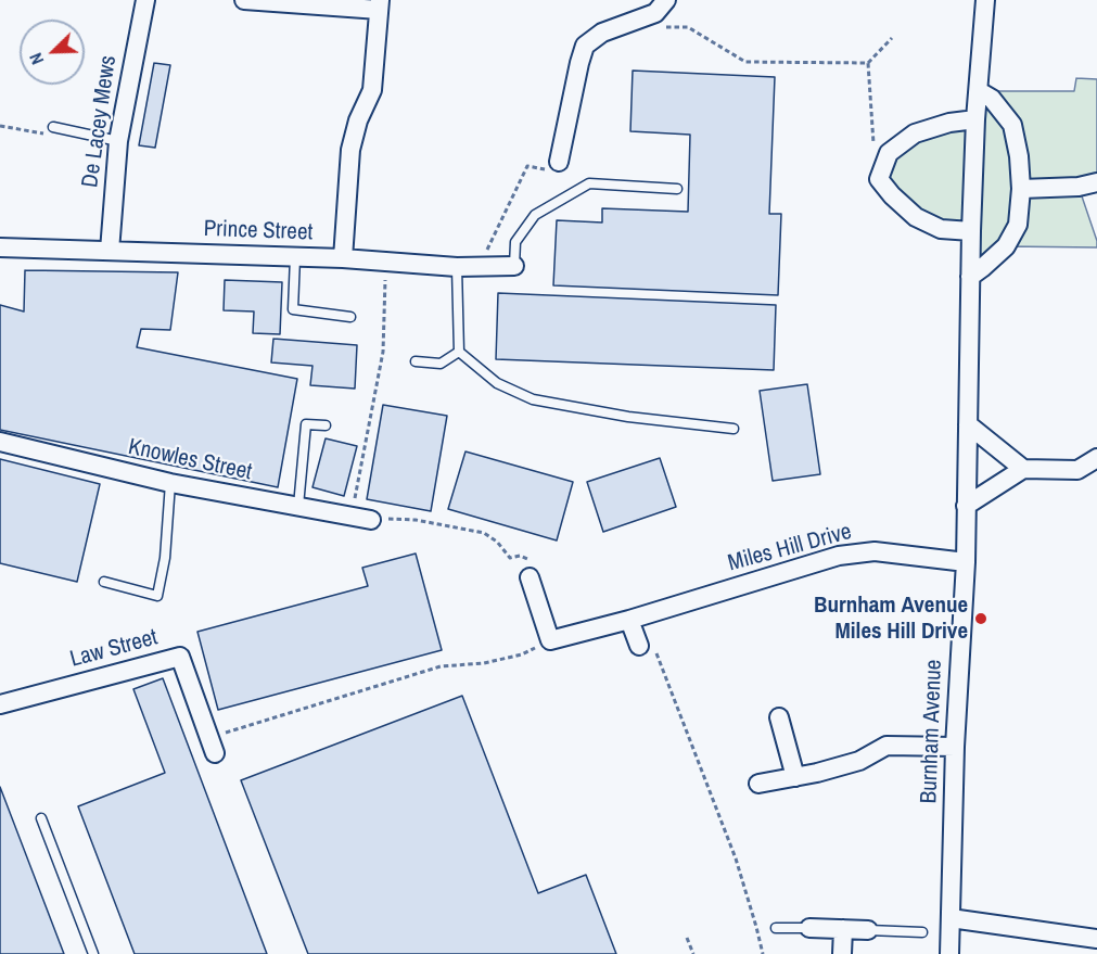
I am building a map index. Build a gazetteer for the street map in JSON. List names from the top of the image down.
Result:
{
  "streets": {
    "street": [
      "De Lacey Mews",
      "Prince Street",
      "Knowles Street",
      "Miles Hill Drive",
      "Law Street",
      "Burnham Avenue"
    ]
  },
  "crossings": [
    ["De Lacey Mews", "Prince Street"],
    ["Miles Hill Drive", "Burnham Avenue"]
  ],
  "places": ["Burnham Avenue Miles Hill Drive"],
  "north": "bottom left"
}
